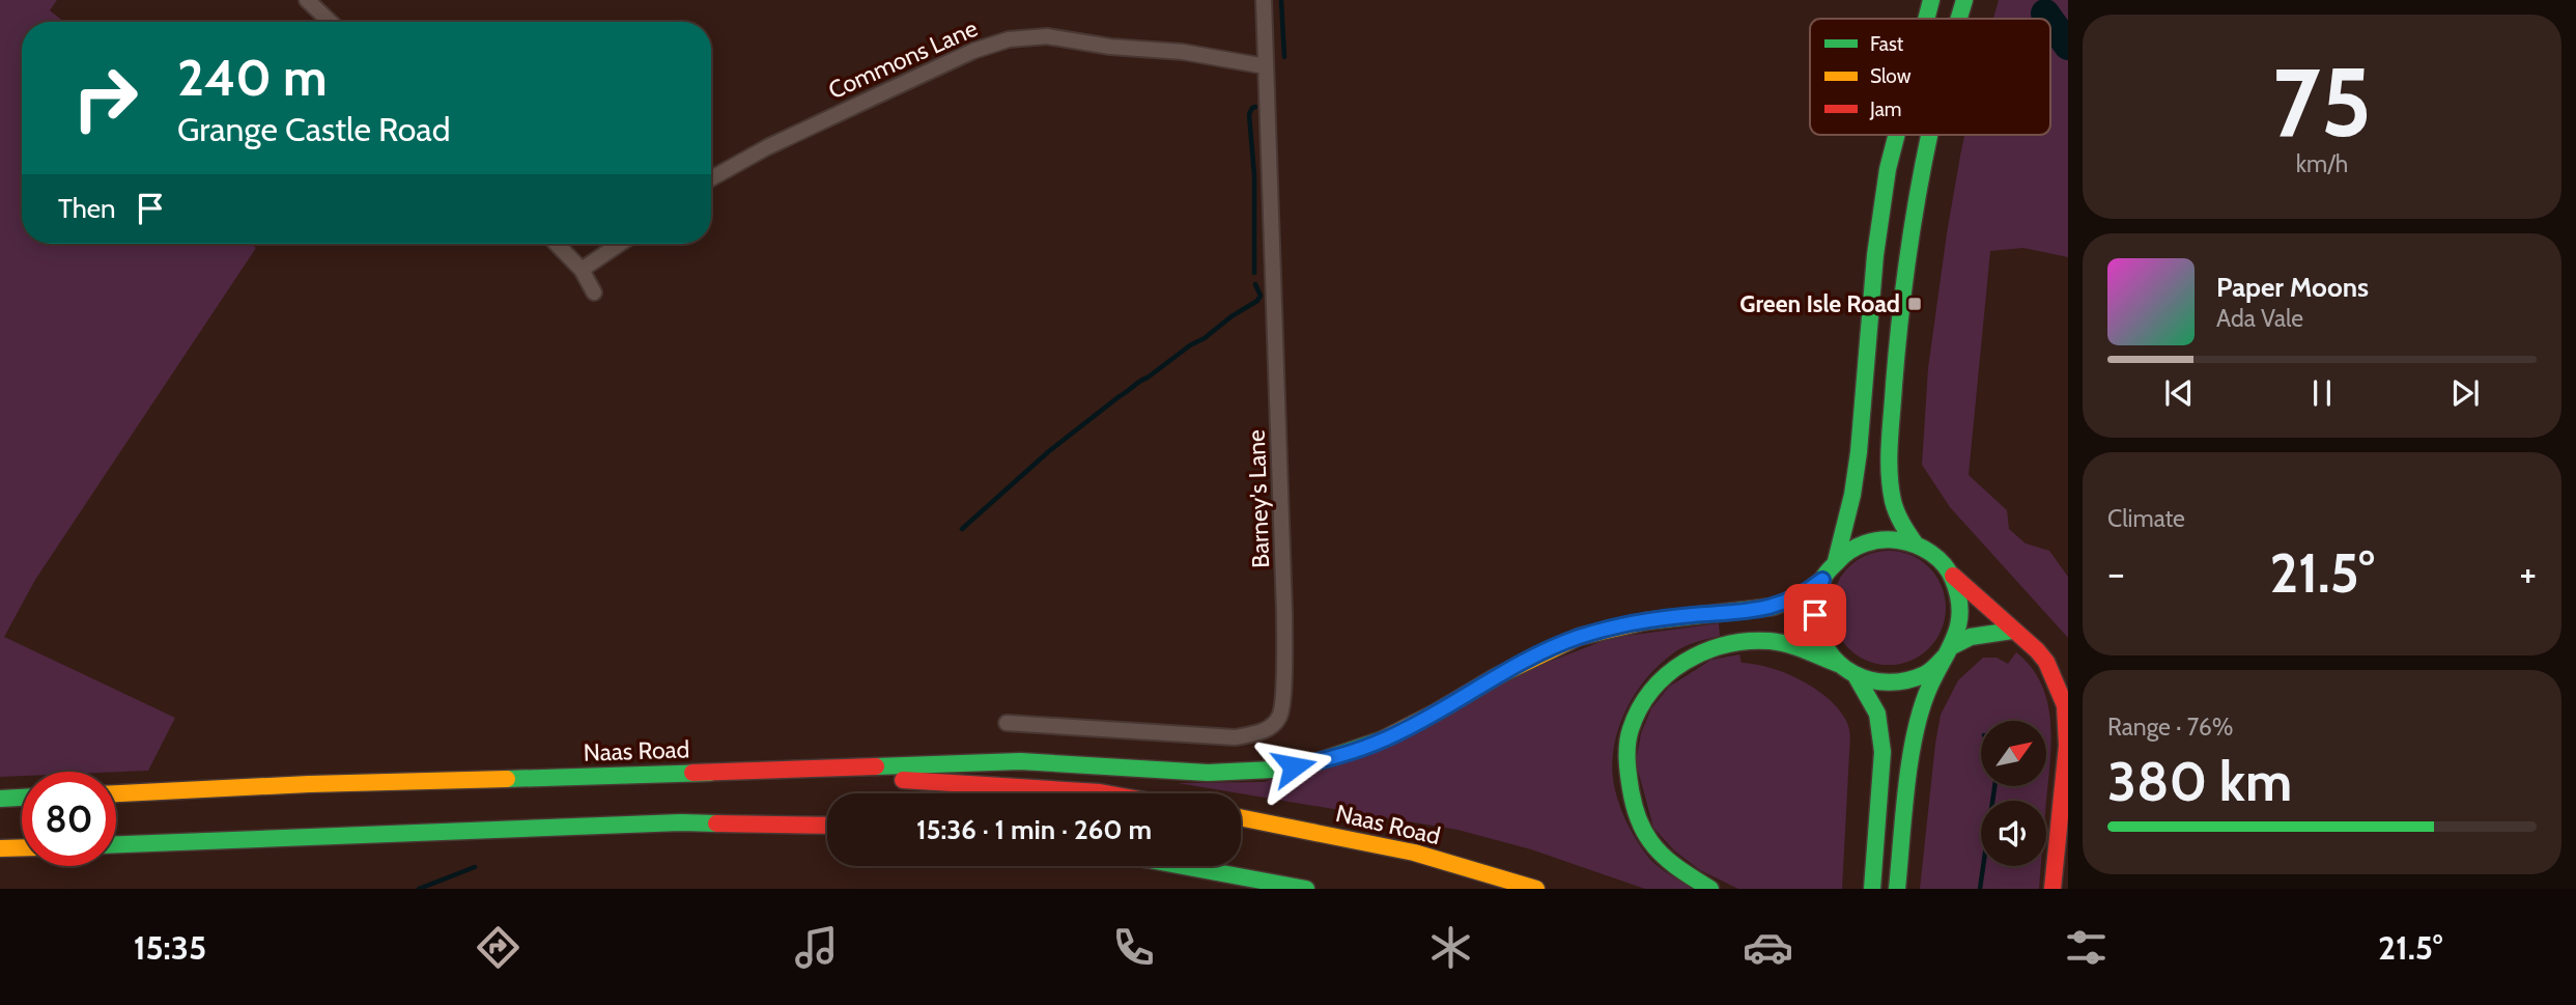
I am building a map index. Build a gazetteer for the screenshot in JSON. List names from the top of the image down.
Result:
{
  "streets": {
    "main road": ["Naas Road"],
    "street": ["Commons Lane", "Barney's Lane"]
  },
  "crossings": [
    ["Commons Lane", "Barney's Lane"]
  ],
  "places": {
    "transit": ["Green Isle Road"]
  },
  "legend": ["Fast", "Slow", "Jam"],
  "north": "top right",
  "page": {
    "tile": [
      ["75", "km/h"],
      "Climate",
      ["Range · 76%", "380 km"]
    ],
    "turn": ["240 m", "Grange Castle Road"],
    "then": "Then",
    "song": ["Paper Moons", "Ada Vale"],
    "heat": ["−", "21.5°", "+"],
    "limit": "80",
    "trip": "15:36 · 1 min · 260 m",
    "tabs": ["15:35", "21.5°"]
  }
}
